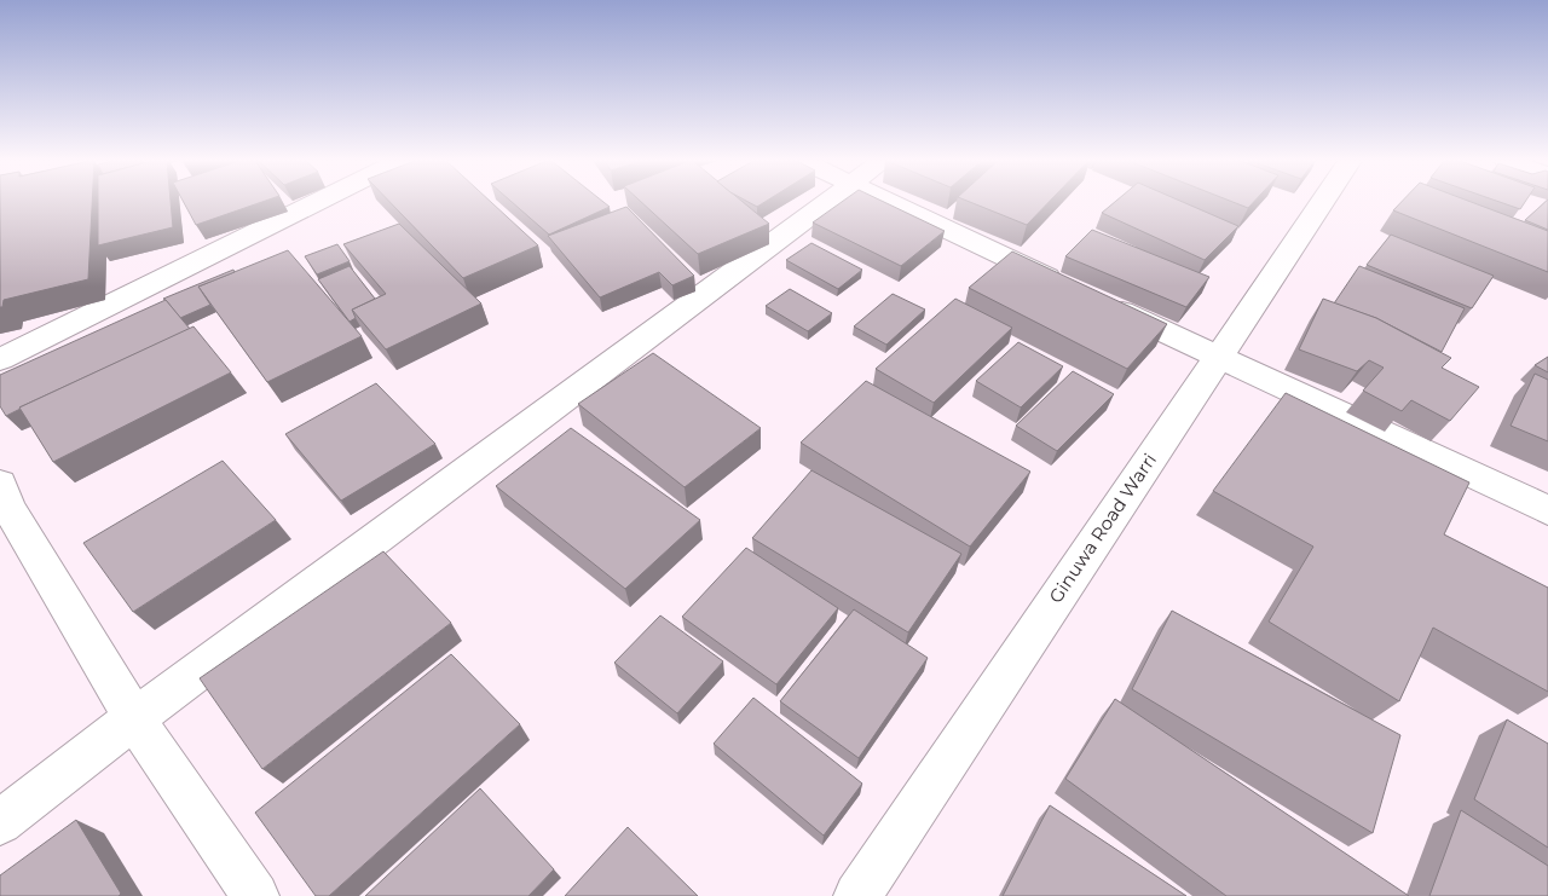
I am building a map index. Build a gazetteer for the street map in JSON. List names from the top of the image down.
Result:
{
  "streets": {
    "street": ["Ginuwa Road Warri"]
  }
}
